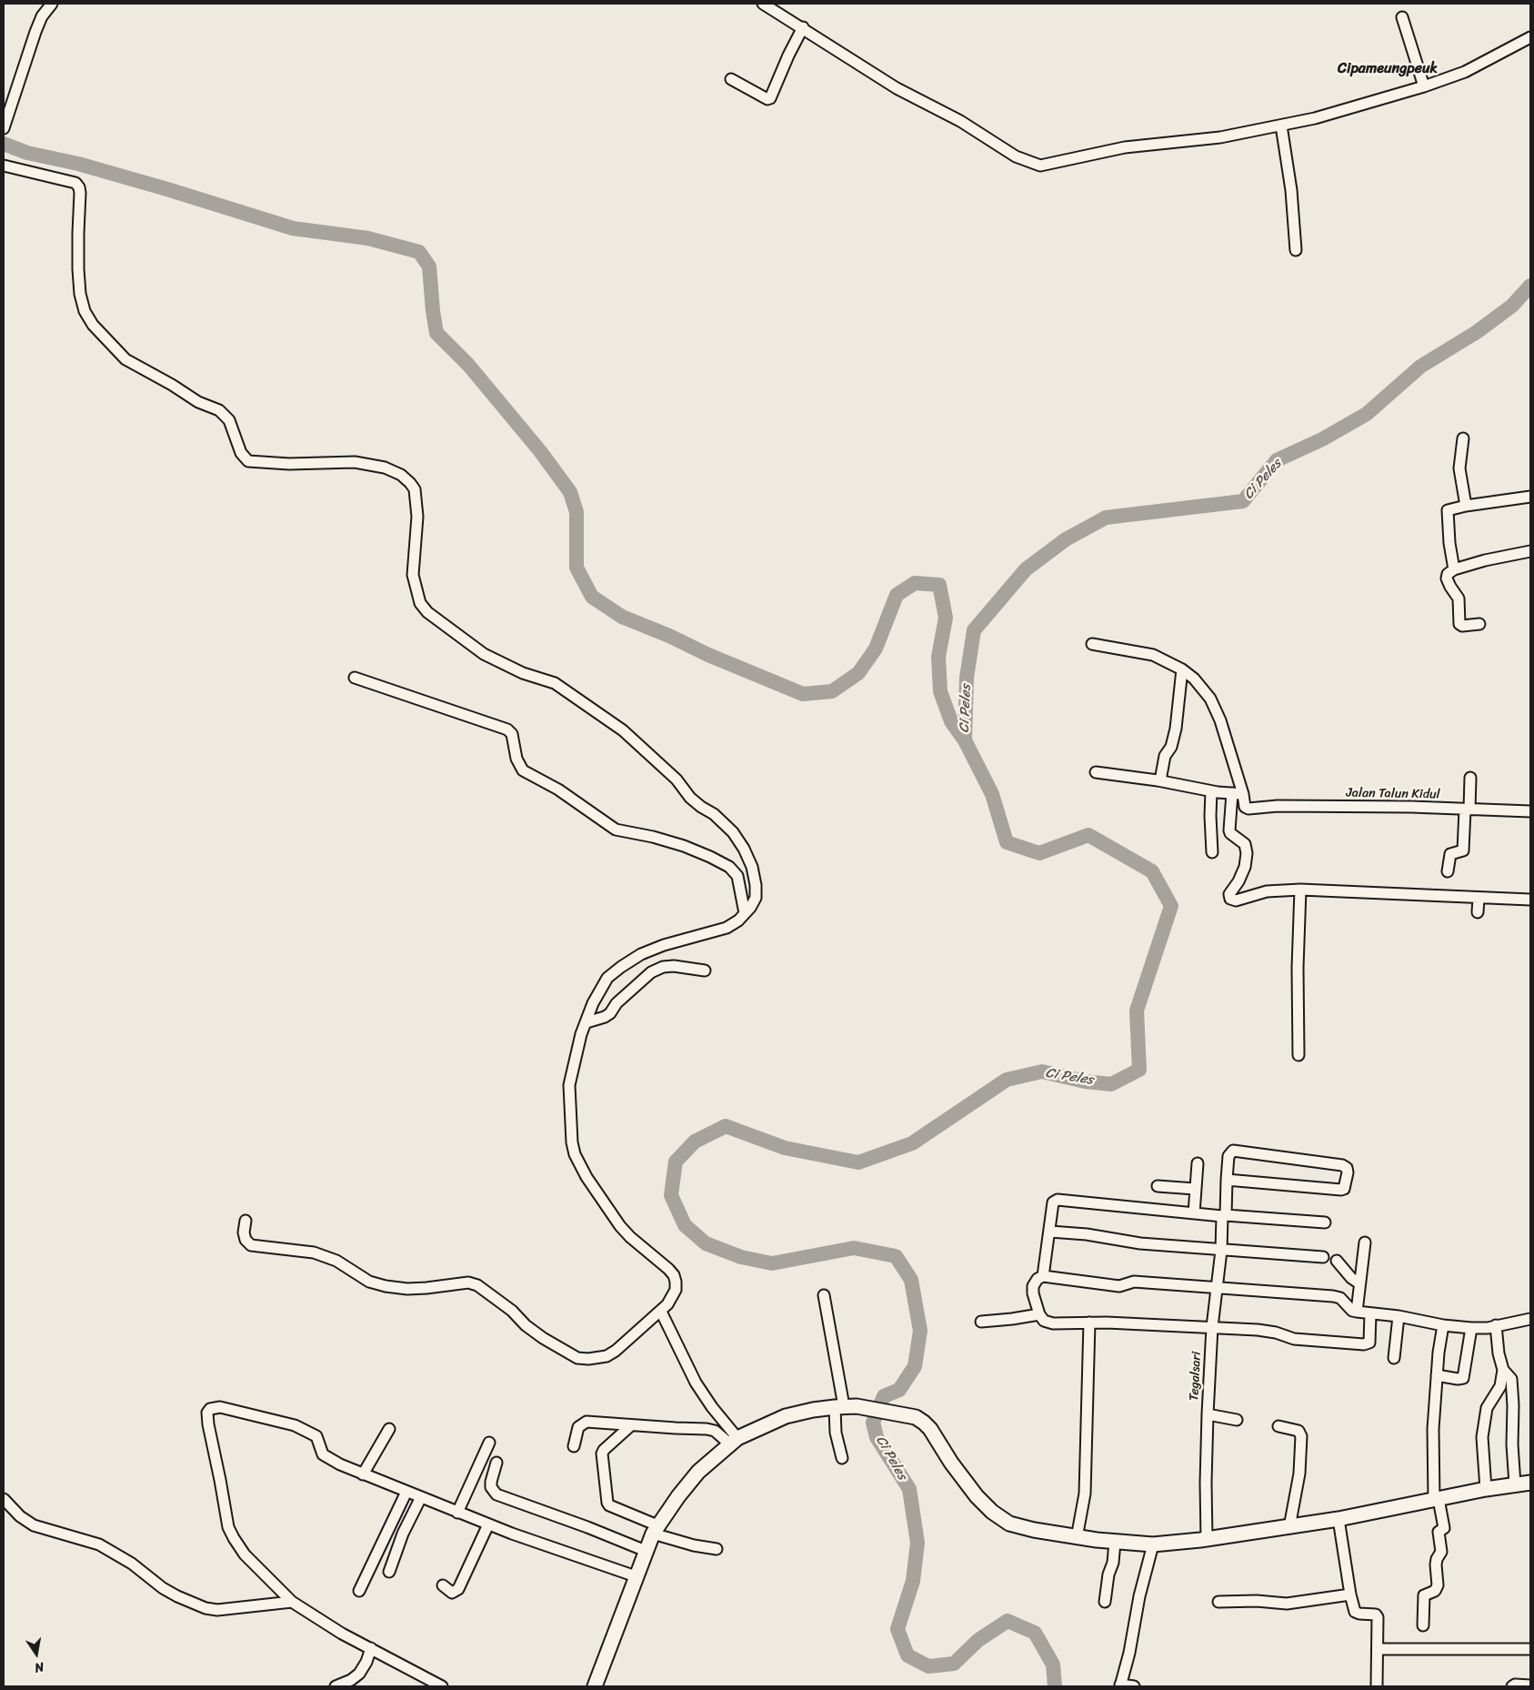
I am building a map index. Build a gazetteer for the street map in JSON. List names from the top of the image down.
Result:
{
  "streets": {
    "street": ["Jalan Talun Kidul", "Tegalsari"]
  },
  "districts": ["Cipameungpeuk"],
  "water": ["Ci Peles"],
  "north": "bottom"
}
